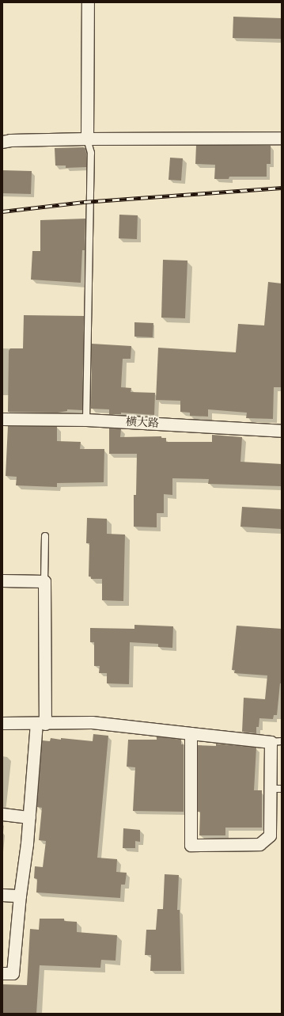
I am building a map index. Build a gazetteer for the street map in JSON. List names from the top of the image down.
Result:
{
  "streets": {
    "street": ["横大路"]
  }
}
